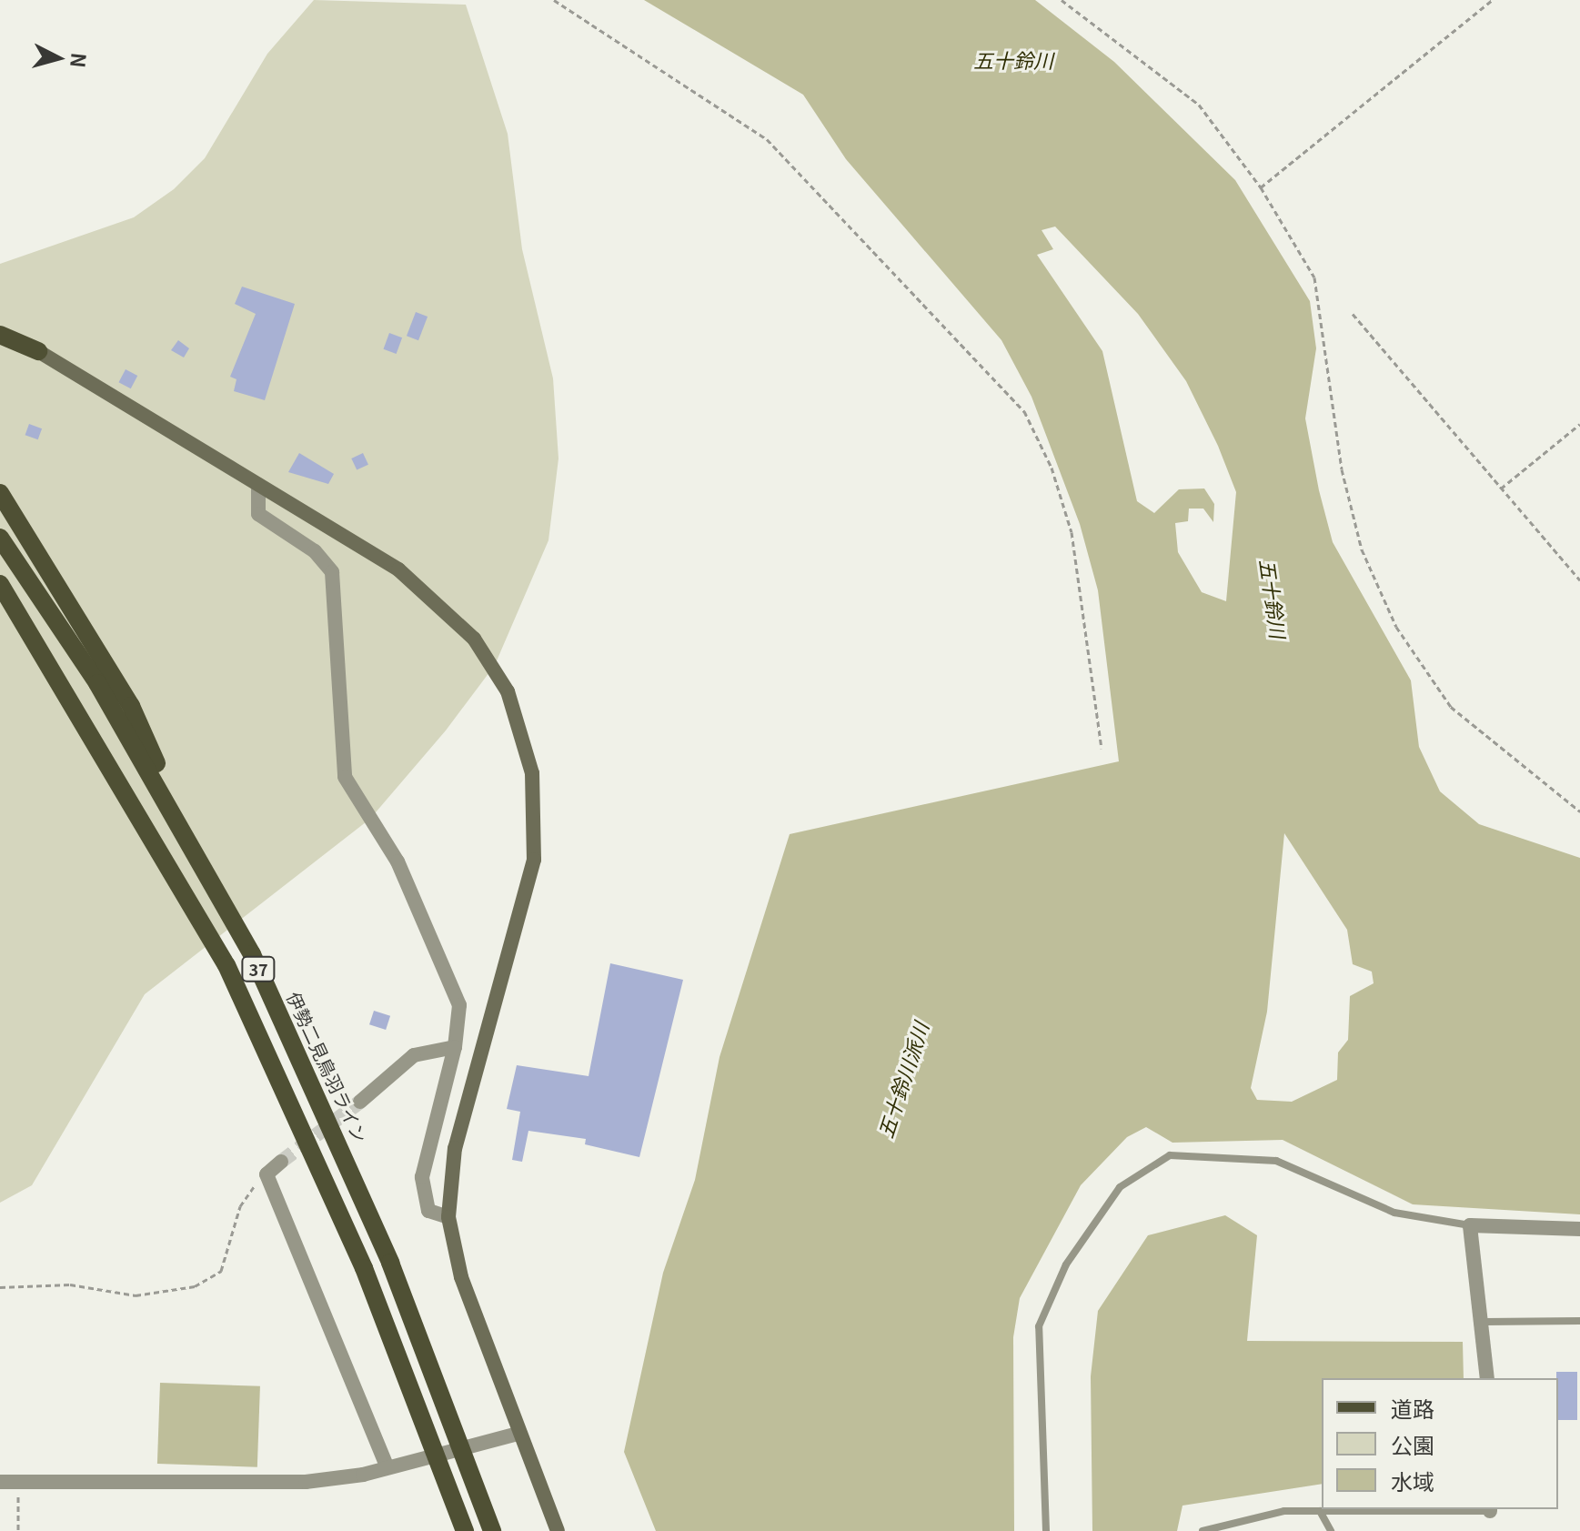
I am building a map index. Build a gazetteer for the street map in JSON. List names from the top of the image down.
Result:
{
  "streets": {
    "main road": ["37", "伊勢二見鳥羽ライン"]
  },
  "water": ["五十鈴川", "五十鈴川派川"],
  "legend": ["道路", "公園", "水域"],
  "north": "right"
}
